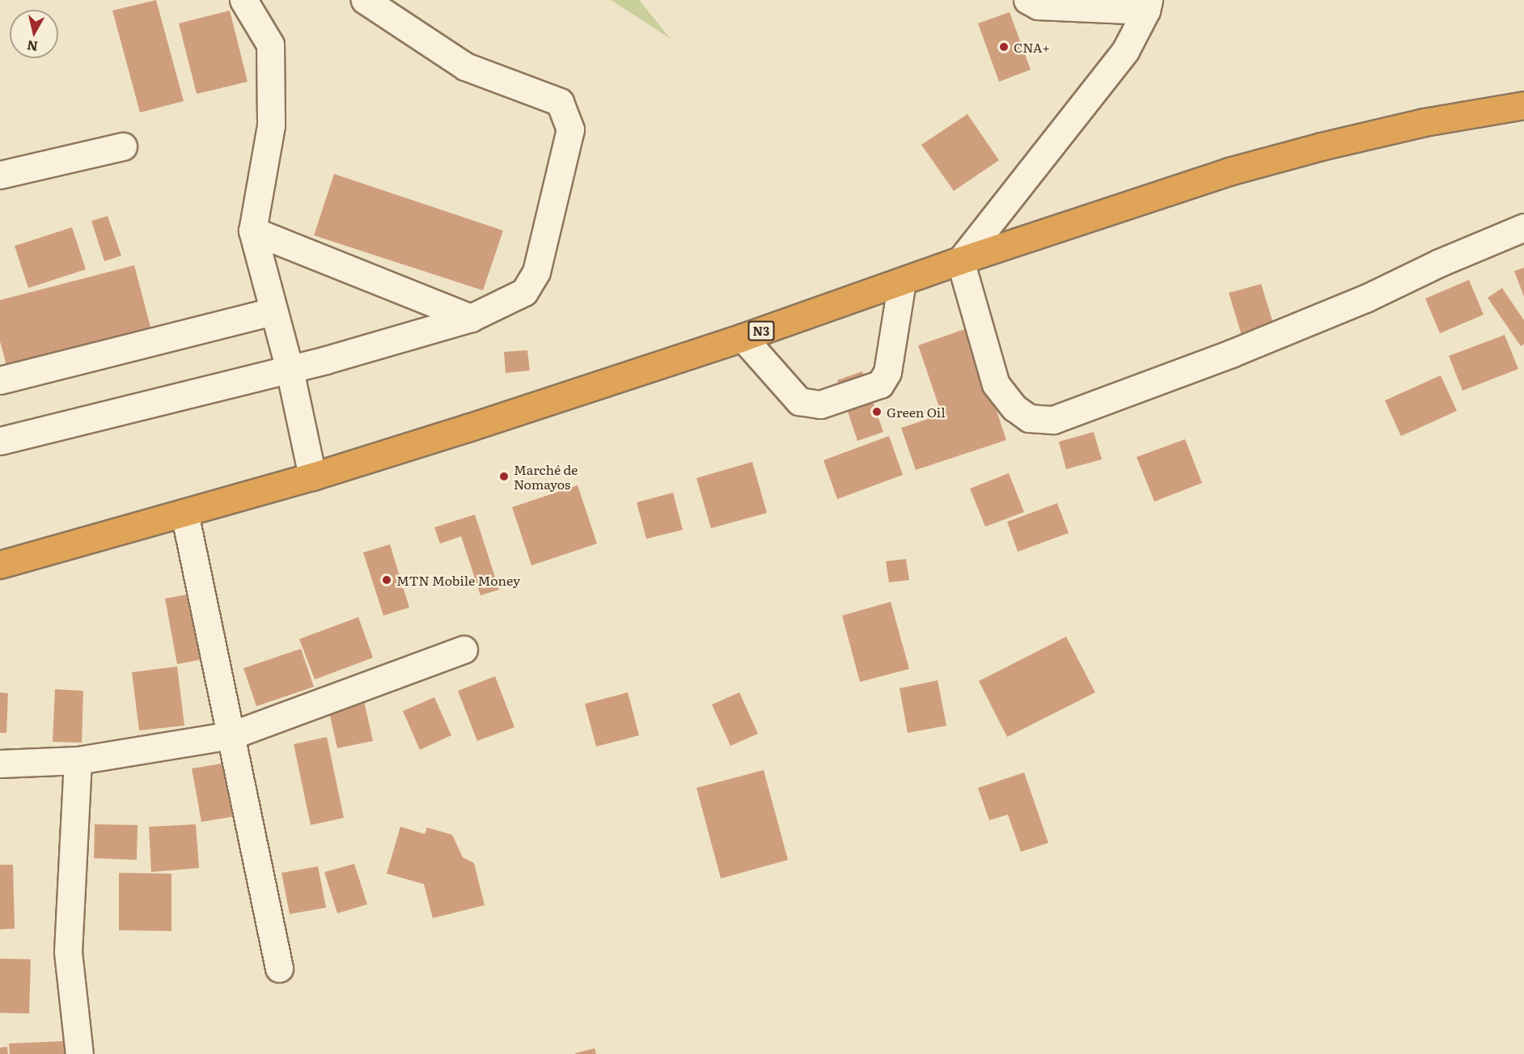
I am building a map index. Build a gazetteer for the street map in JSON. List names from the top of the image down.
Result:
{
  "streets": {
    "highway": ["N3"]
  },
  "places": [
    "CNA+",
    "Green Oil",
    "Marché de Nomayos",
    "MTN Mobile Money"
  ],
  "north": "bottom"
}
